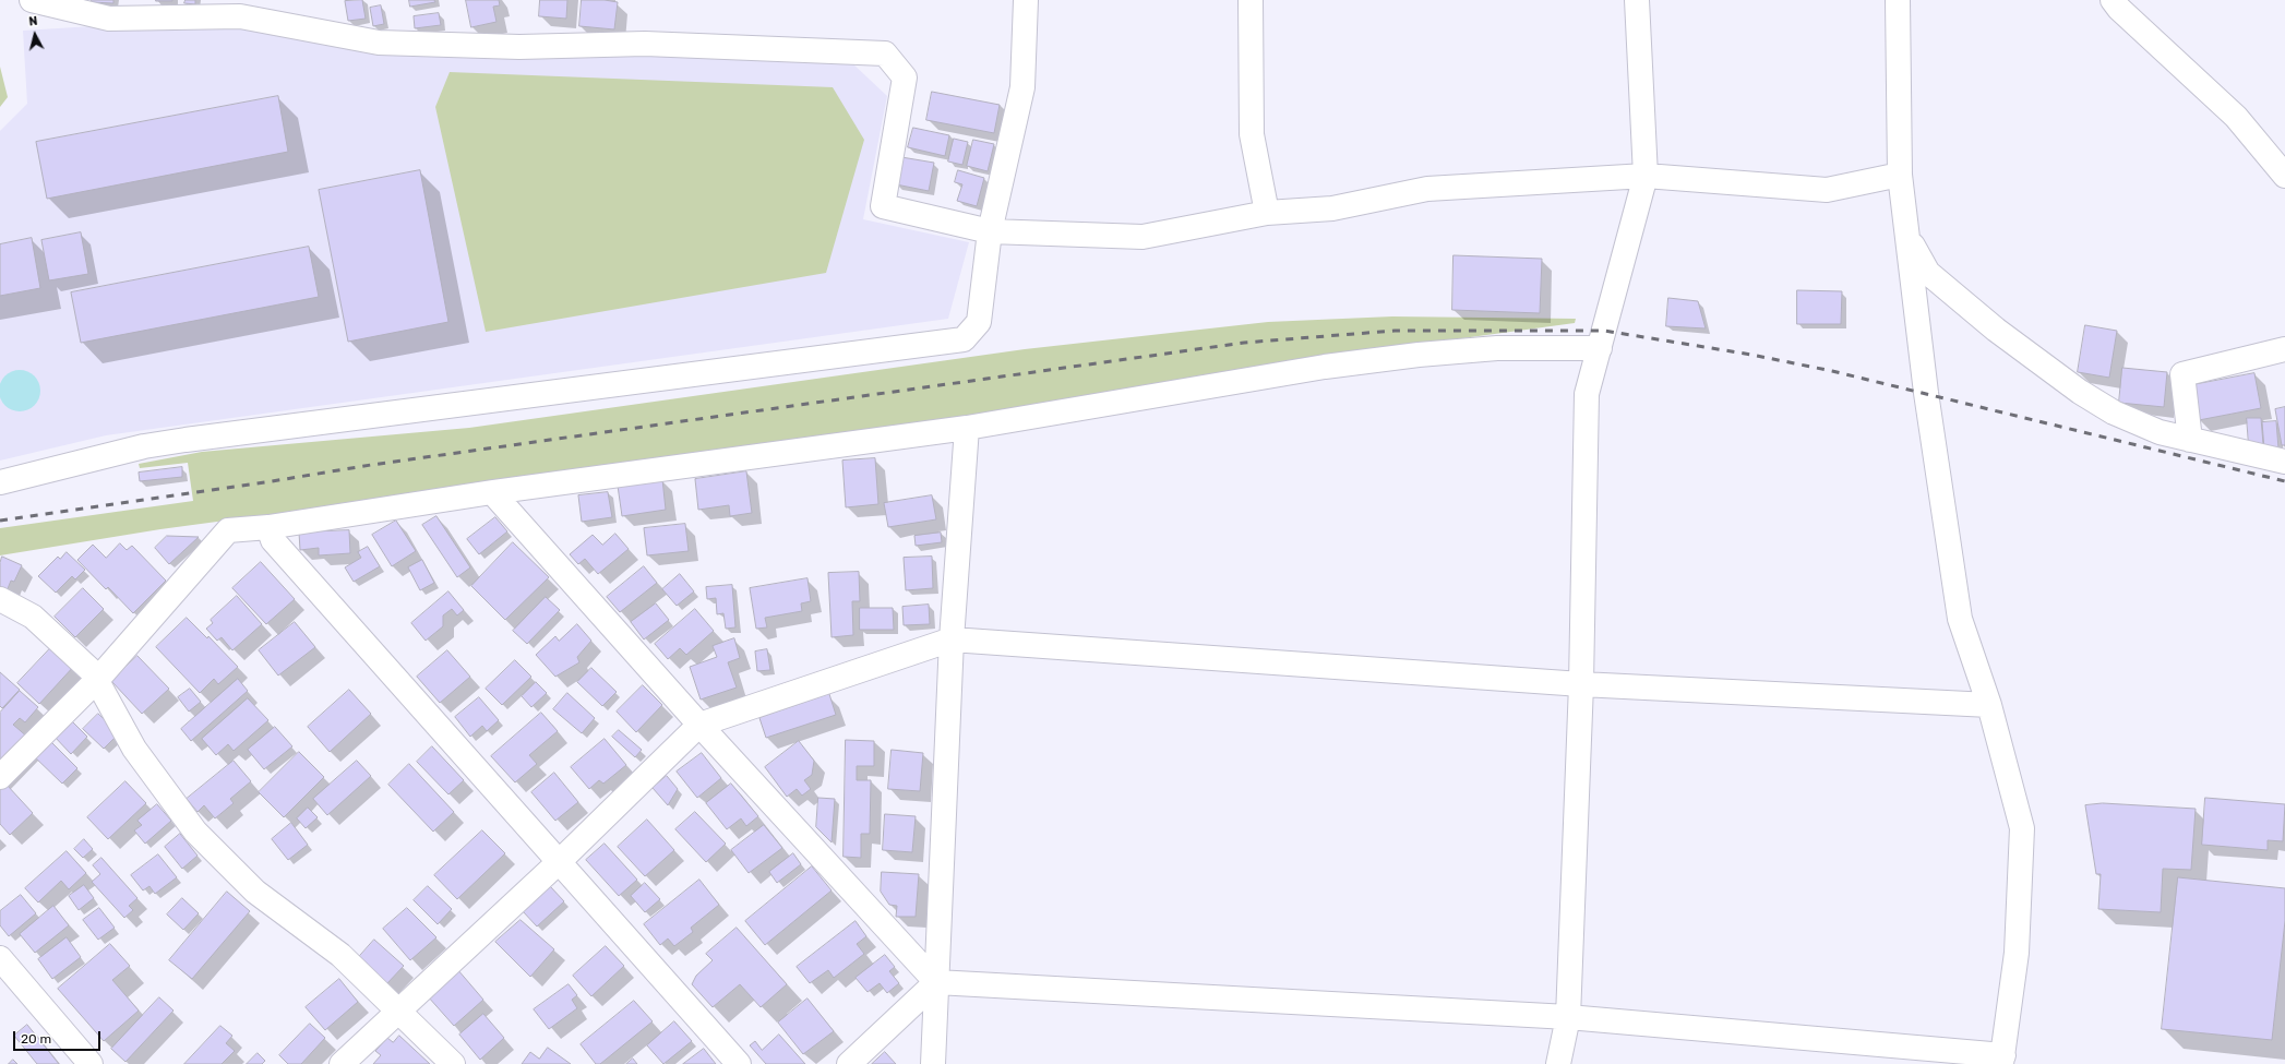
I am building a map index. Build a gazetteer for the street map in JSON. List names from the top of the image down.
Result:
{
  "scale_bar": "20 m",
  "north": "top"
}
